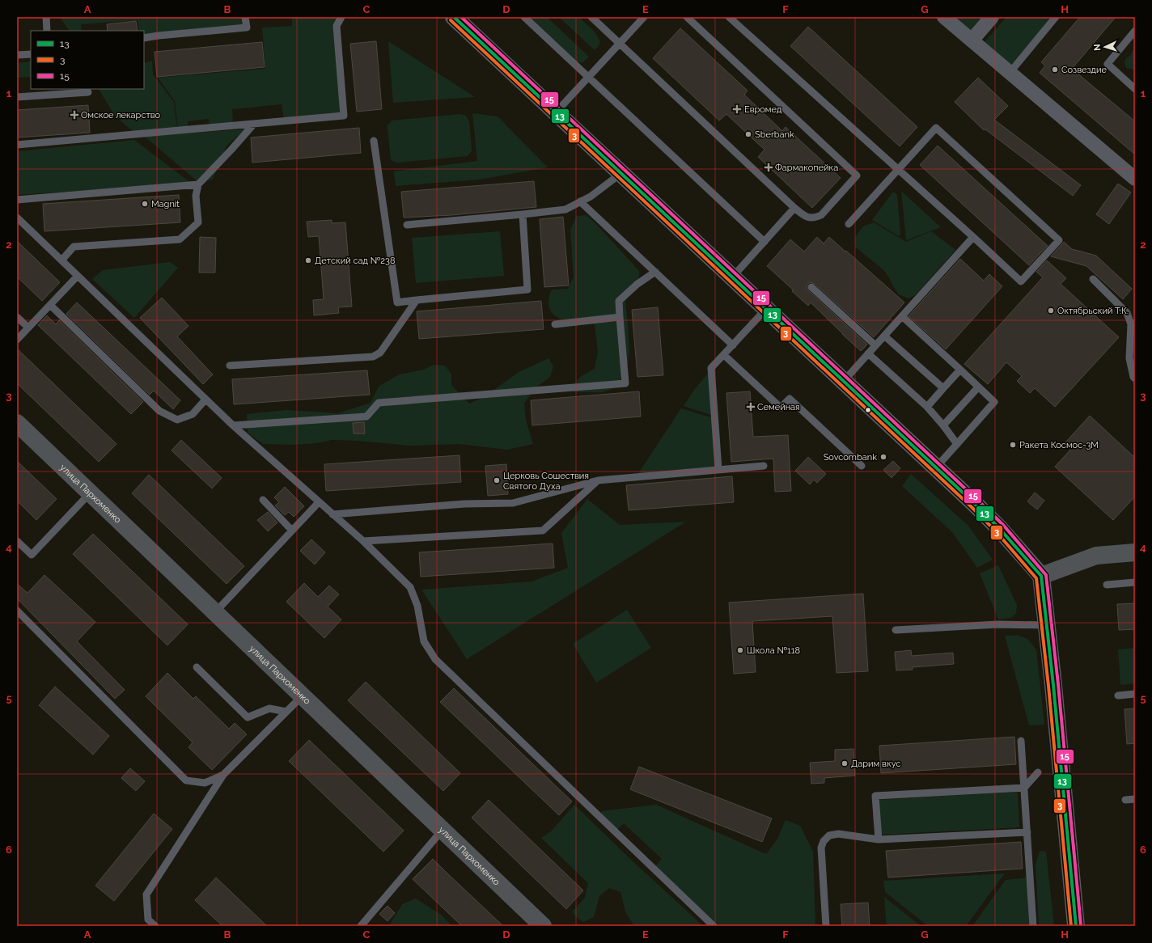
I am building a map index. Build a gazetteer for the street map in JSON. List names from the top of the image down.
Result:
{
  "streets": {
    "street": ["улица Пархоменко"]
  },
  "places": {
    "other": [
      "Созвездие",
      "Sberbank",
      "Magnit",
      "Детский сад №238",
      "Октябрьский Т.К.",
      "Ракета Космос-3М",
      "Sovcombank",
      "Церковь Сошествия Святого Духа",
      "Школа №118",
      "Дарим вкус"
    ],
    "health": [
      "Евромед",
      "Омское лекарство",
      "Фармакопейка",
      "Семейная"
    ]
  },
  "lines": ["transit line 13", "transit line 15", "transit line 3"],
  "legend": ["13", "3", "15"],
  "north": "left",
  "grid": {
    "columns": [
      "A",
      "B",
      "C",
      "D",
      "E",
      "F",
      "G",
      "H"
    ],
    "rows": [
      "1",
      "2",
      "3",
      "4",
      "5",
      "6"
    ]
  }
}
